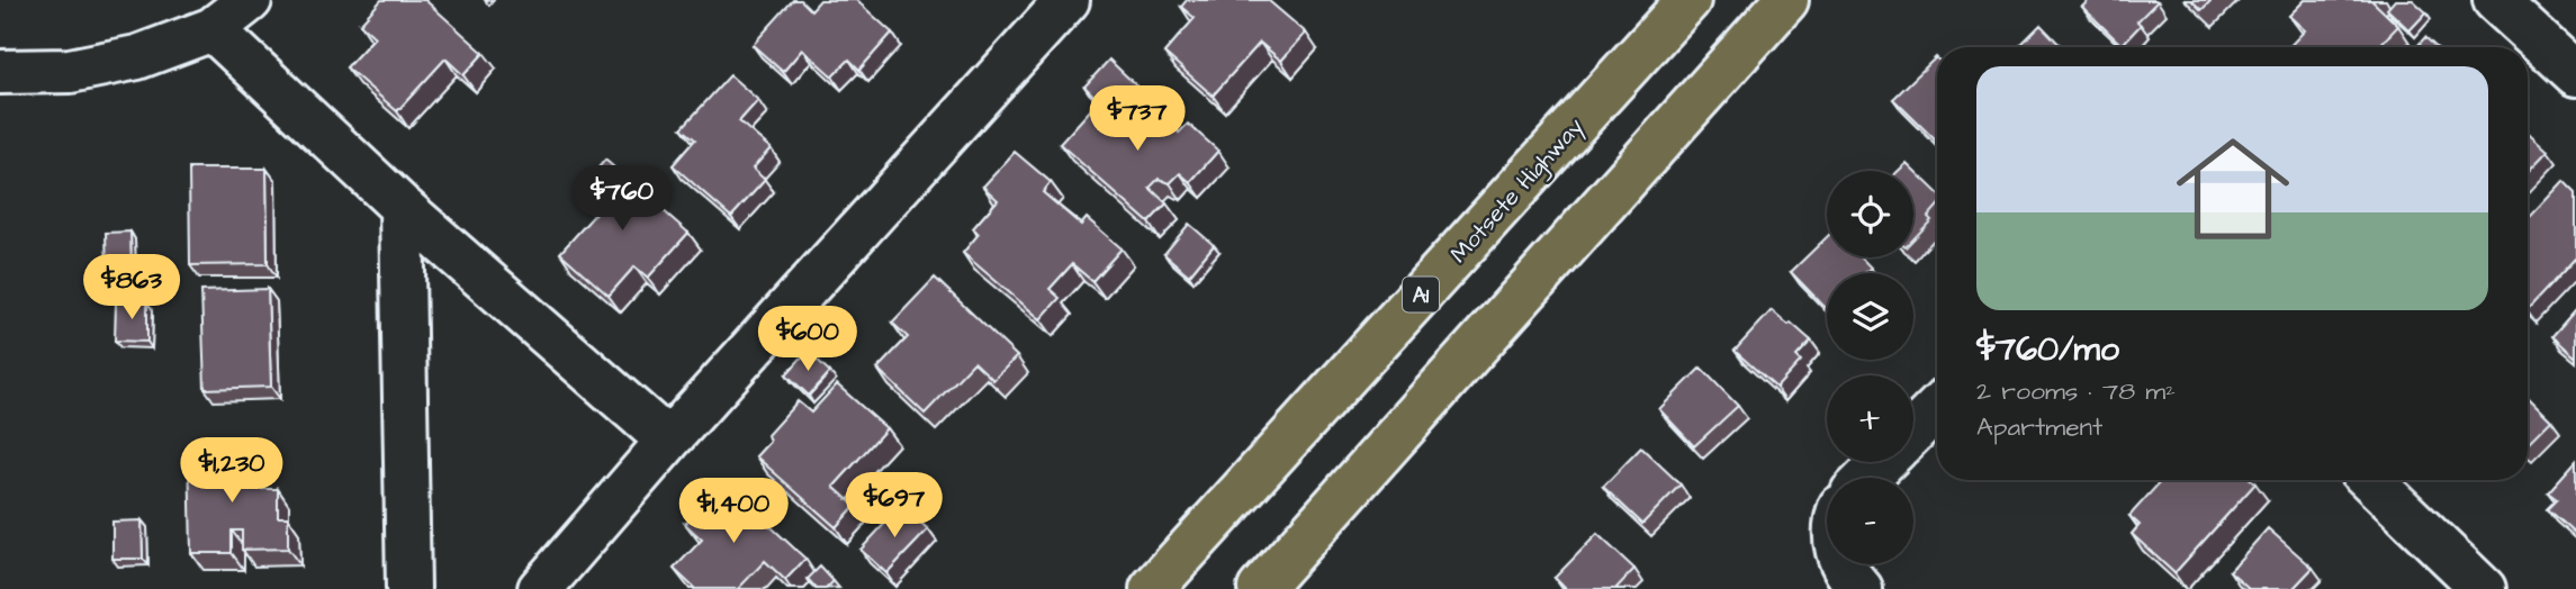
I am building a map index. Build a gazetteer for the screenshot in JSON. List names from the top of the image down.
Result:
{
  "streets": {
    "highway": ["Motsete Highway", "A1"]
  },
  "page": {
    "list": [
      {
        "name": "$760/mo",
        "note": "2 rooms · 78 m² · Apartment"
      }
    ],
    "price": [
      "$737",
      "$760",
      "$863",
      "$600",
      "$1,230",
      "$697",
      "$1,400"
    ],
    "map_buttons": ["+", "−"]
  }
}
